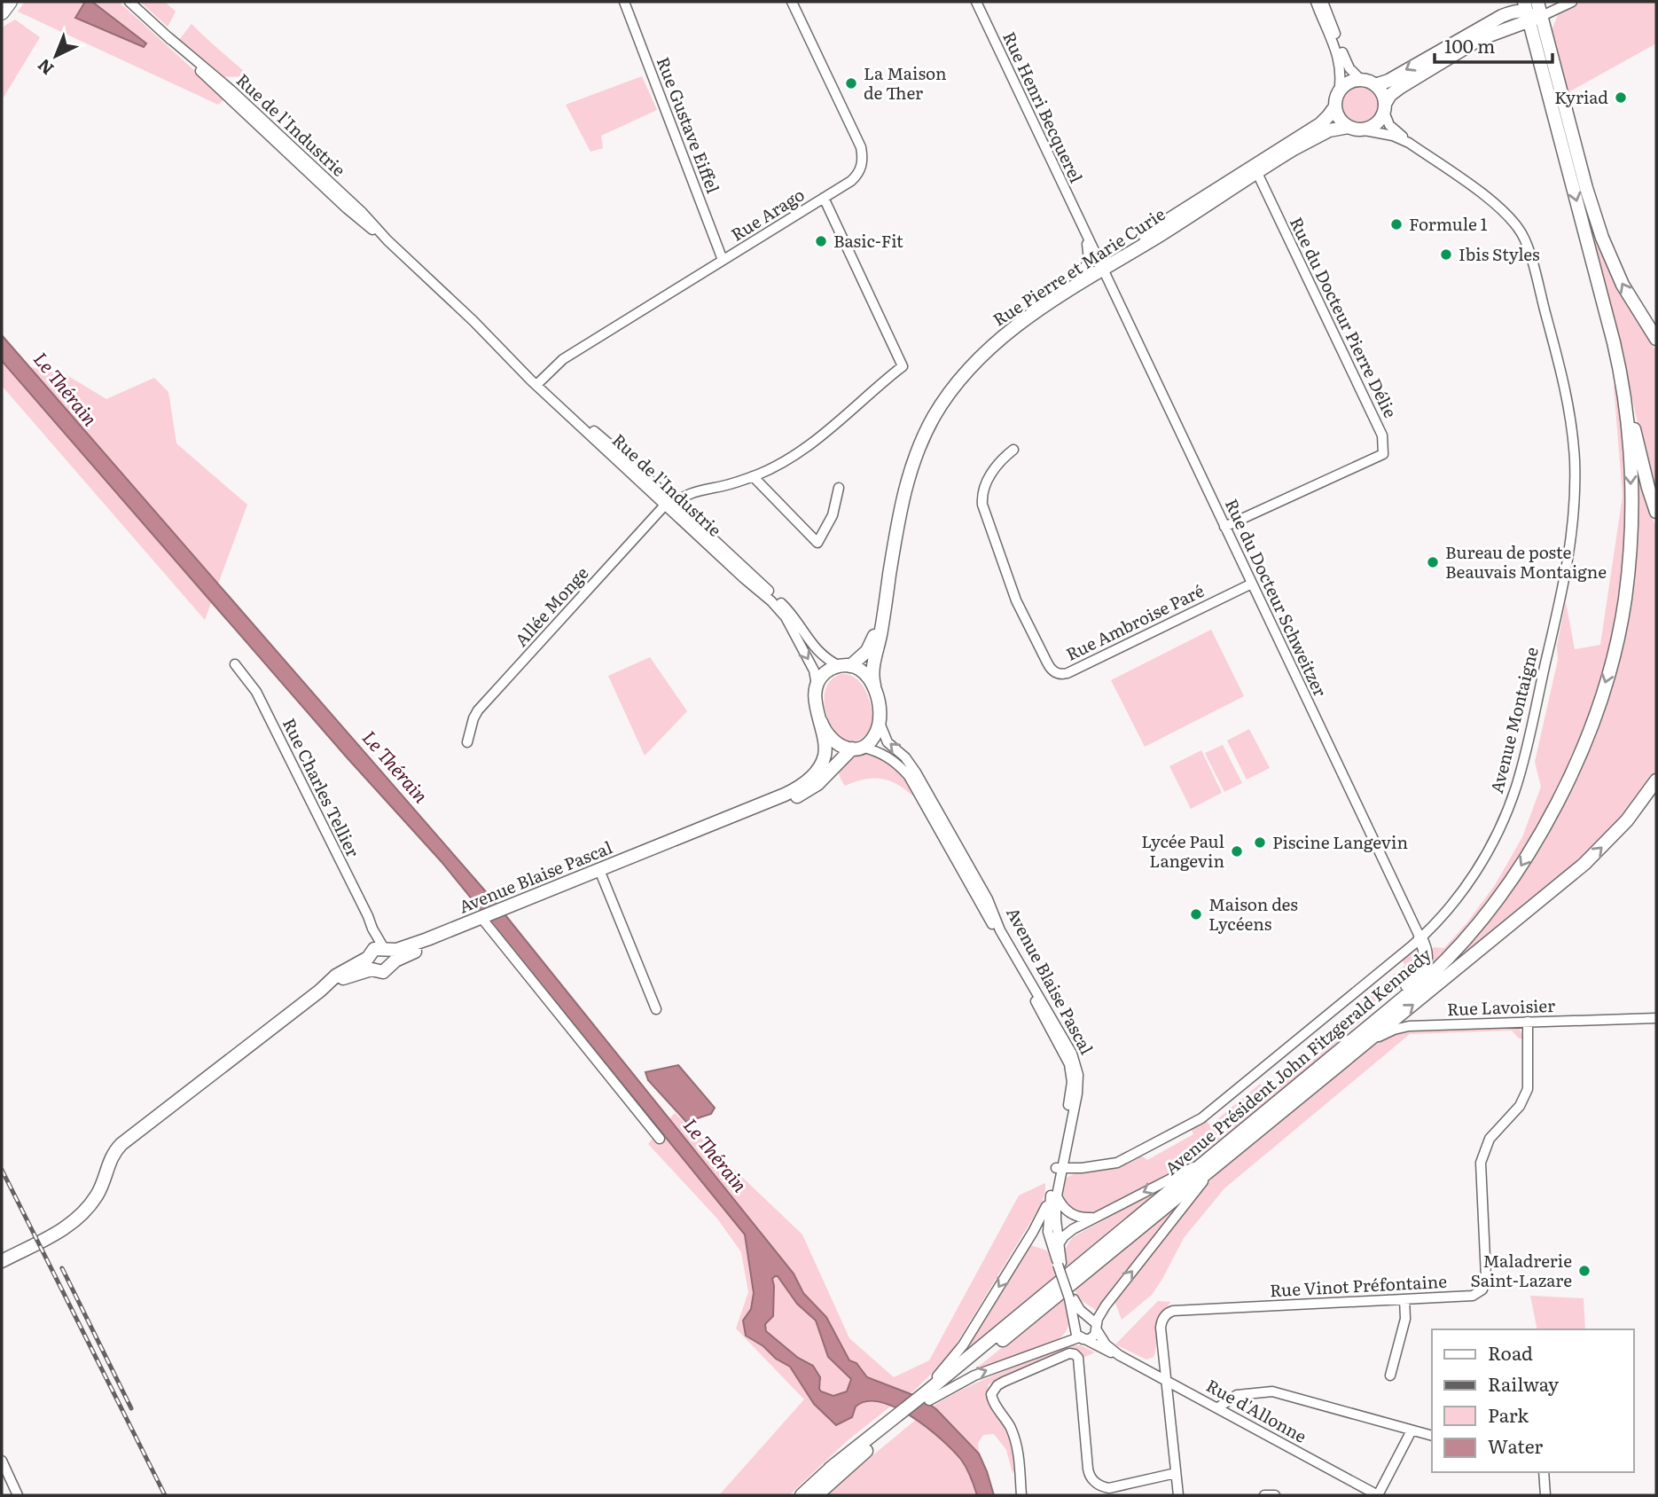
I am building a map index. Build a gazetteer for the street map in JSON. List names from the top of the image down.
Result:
{
  "streets": {
    "main road": ["Rue Pierre et Marie Curie", "Avenue Blaise Pascal", "Avenue Président John Fitzgerald Kennedy"],
    "street": [
      "Rue Henri Becquerel",
      "Rue de l'Industrie",
      "Rue Gustave Eiffel",
      "Rue Arago",
      "Rue du Docteur Pierre Délie",
      "Rue du Docteur Schweitzer",
      "Allée Monge",
      "Rue Ambroise Paré",
      "Avenue Montaigne",
      "Rue Charles Tellier",
      "Rue Lavoisier",
      "Rue Vinot Préfontaine",
      "Rue d'Allonne"
    ]
  },
  "crossings": [
    ["Rue Henri Becquerel", "Rue Pierre et Marie Curie"],
    ["Rue Henri Becquerel", "Rue du Docteur Schweitzer"],
    ["Rue de l'Industrie", "Rue Arago"],
    ["Rue de l'Industrie", "Rue Pierre et Marie Curie"],
    ["Rue de l'Industrie", "Allée Monge"],
    ["Rue de l'Industrie", "Avenue Blaise Pascal"],
    ["Rue Gustave Eiffel", "Rue Arago"],
    ["Rue Pierre et Marie Curie", "Rue du Docteur Pierre Délie"],
    ["Rue Pierre et Marie Curie", "Rue du Docteur Schweitzer"],
    ["Rue Pierre et Marie Curie", "Avenue Montaigne"],
    ["Rue Pierre et Marie Curie", "Avenue Blaise Pascal"],
    ["Rue du Docteur Pierre Délie", "Rue du Docteur Schweitzer"],
    ["Rue du Docteur Schweitzer", "Rue Ambroise Paré"],
    ["Rue du Docteur Schweitzer", "Avenue Montaigne"],
    ["Avenue Montaigne", "Avenue Blaise Pascal"],
    ["Rue Charles Tellier", "Avenue Blaise Pascal"],
    ["Avenue Blaise Pascal", "Rue d'Allonne"],
    ["Rue Lavoisier", "Avenue Président John Fitzgerald Kennedy"],
    ["Rue Lavoisier", "Rue Vinot Préfontaine"],
    ["Rue Vinot Préfontaine", "Rue d'Allonne"]
  ],
  "water": ["Le Thérain"],
  "places": [
    "La Maison de Ther",
    "Kyriad",
    "Formule 1",
    "Basic-Fit",
    "Ibis Styles",
    "Bureau de poste Beauvais Montaigne",
    "Piscine Langevin",
    "Lycée Paul Langevin",
    "Maison des Lycéens",
    "Maladrerie Saint-Lazare"
  ],
  "legend": [
    "Road",
    "Railway",
    "Park",
    "Water"
  ],
  "scale_bar": "100 m",
  "north": "bottom left"
}
